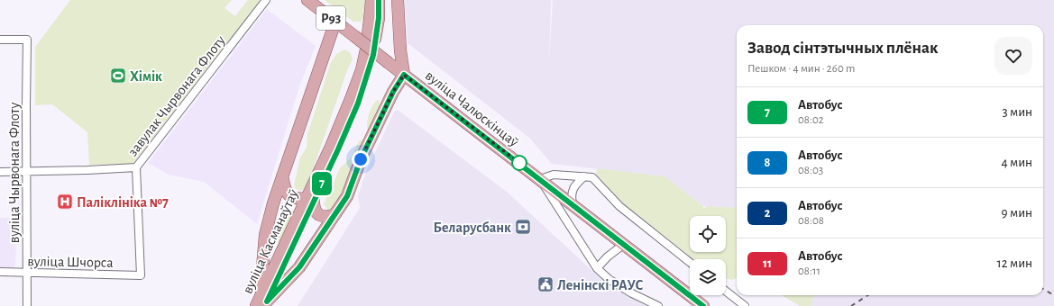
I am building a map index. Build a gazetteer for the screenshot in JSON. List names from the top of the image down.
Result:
{
  "streets": {
    "main road": ["Р93", "вуліца Чалюскінцаў", "вуліца Касманаўтаў"],
    "street": ["завулак Чырвонага Флоту", "вуліца Чырвонага Флоту", "вуліца Шчорса"]
  },
  "crossings": [
    ["завулак Чырвонага Флоту", "вуліца Чырвонага Флоту"],
    ["завулак Чырвонага Флоту", "вуліца Шчорса"],
    ["вуліца Чырвонага Флоту", "вуліца Шчорса"]
  ],
  "places": {
    "sports": ["Хімік"],
    "hospital": ["Паліклініка №7"],
    "bank": ["Беларусбанк"],
    "public building": ["Ленінскі РАУС"]
  },
  "lines": ["bus line 7"],
  "page": {
    "on_map": "7",
    "heading": ["Завод сінтэтычных плёнак", "Пешком · 4 мин · 260 m"],
    "list": [
      {
        "mark": "7",
        "name": "Автобус",
        "note": "08:02",
        "value": "3 мин"
      },
      {
        "mark": "8",
        "name": "Автобус",
        "note": "08:03",
        "value": "4 мин"
      },
      {
        "mark": "2",
        "name": "Автобус",
        "note": "08:08",
        "value": "9 мин"
      },
      {
        "mark": "11",
        "name": "Автобус",
        "note": "08:11",
        "value": "12 мин"
      }
    ]
  }
}
